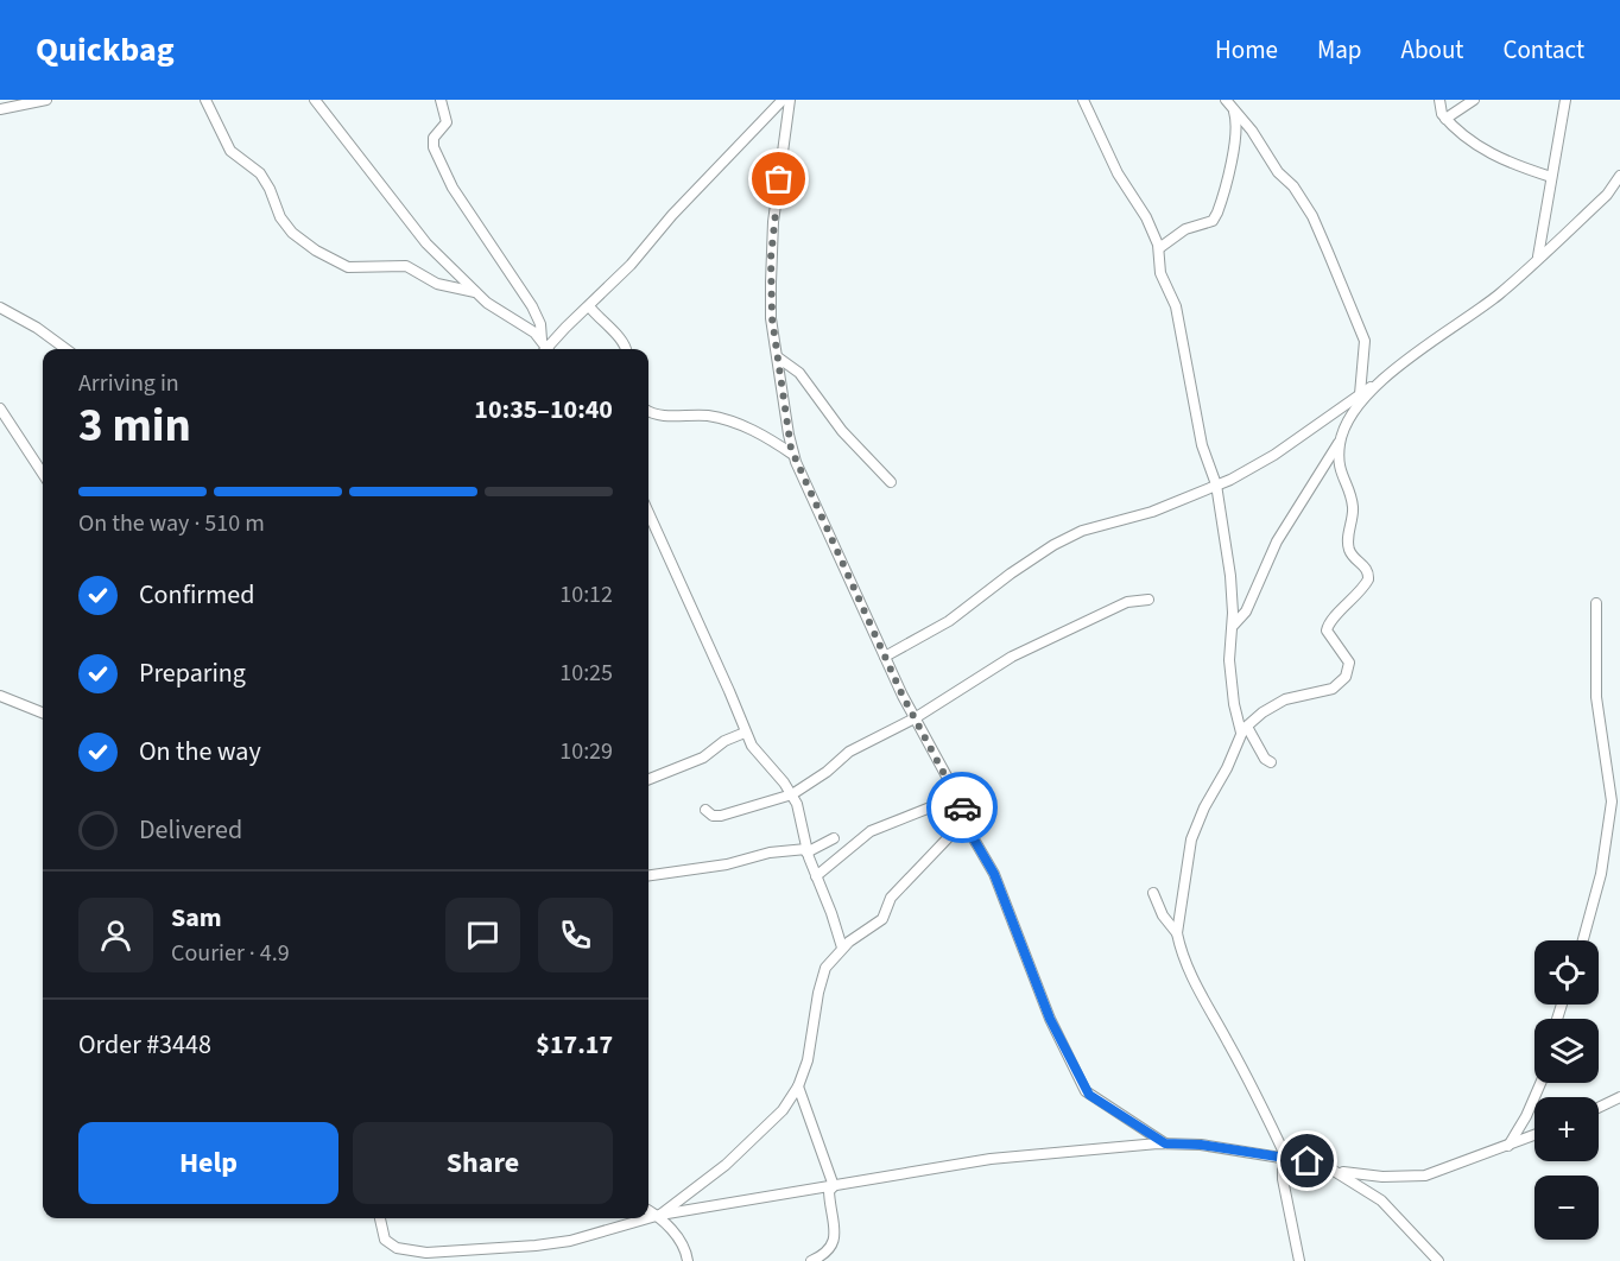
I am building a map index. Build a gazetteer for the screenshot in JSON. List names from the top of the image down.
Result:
{
  "page": {
    "header": "Quickbag",
    "nav": [
      "Home",
      "Map",
      "About",
      "Contact"
    ],
    "heading": ["3 min", "Arriving in", "10:35–10:40"],
    "panel": [
      "Sam",
      "Courier · 4.9",
      "Order #3448",
      "$17.17"
    ],
    "bar": "On the way · 510 m",
    "list": [
      ["Confirmed", "10:12"],
      ["Preparing", "10:25"],
      ["On the way", "10:29"],
      "Delivered"
    ],
    "map_buttons": ["+", "−"],
    "buttons": ["Help", "Share"]
  }
}
